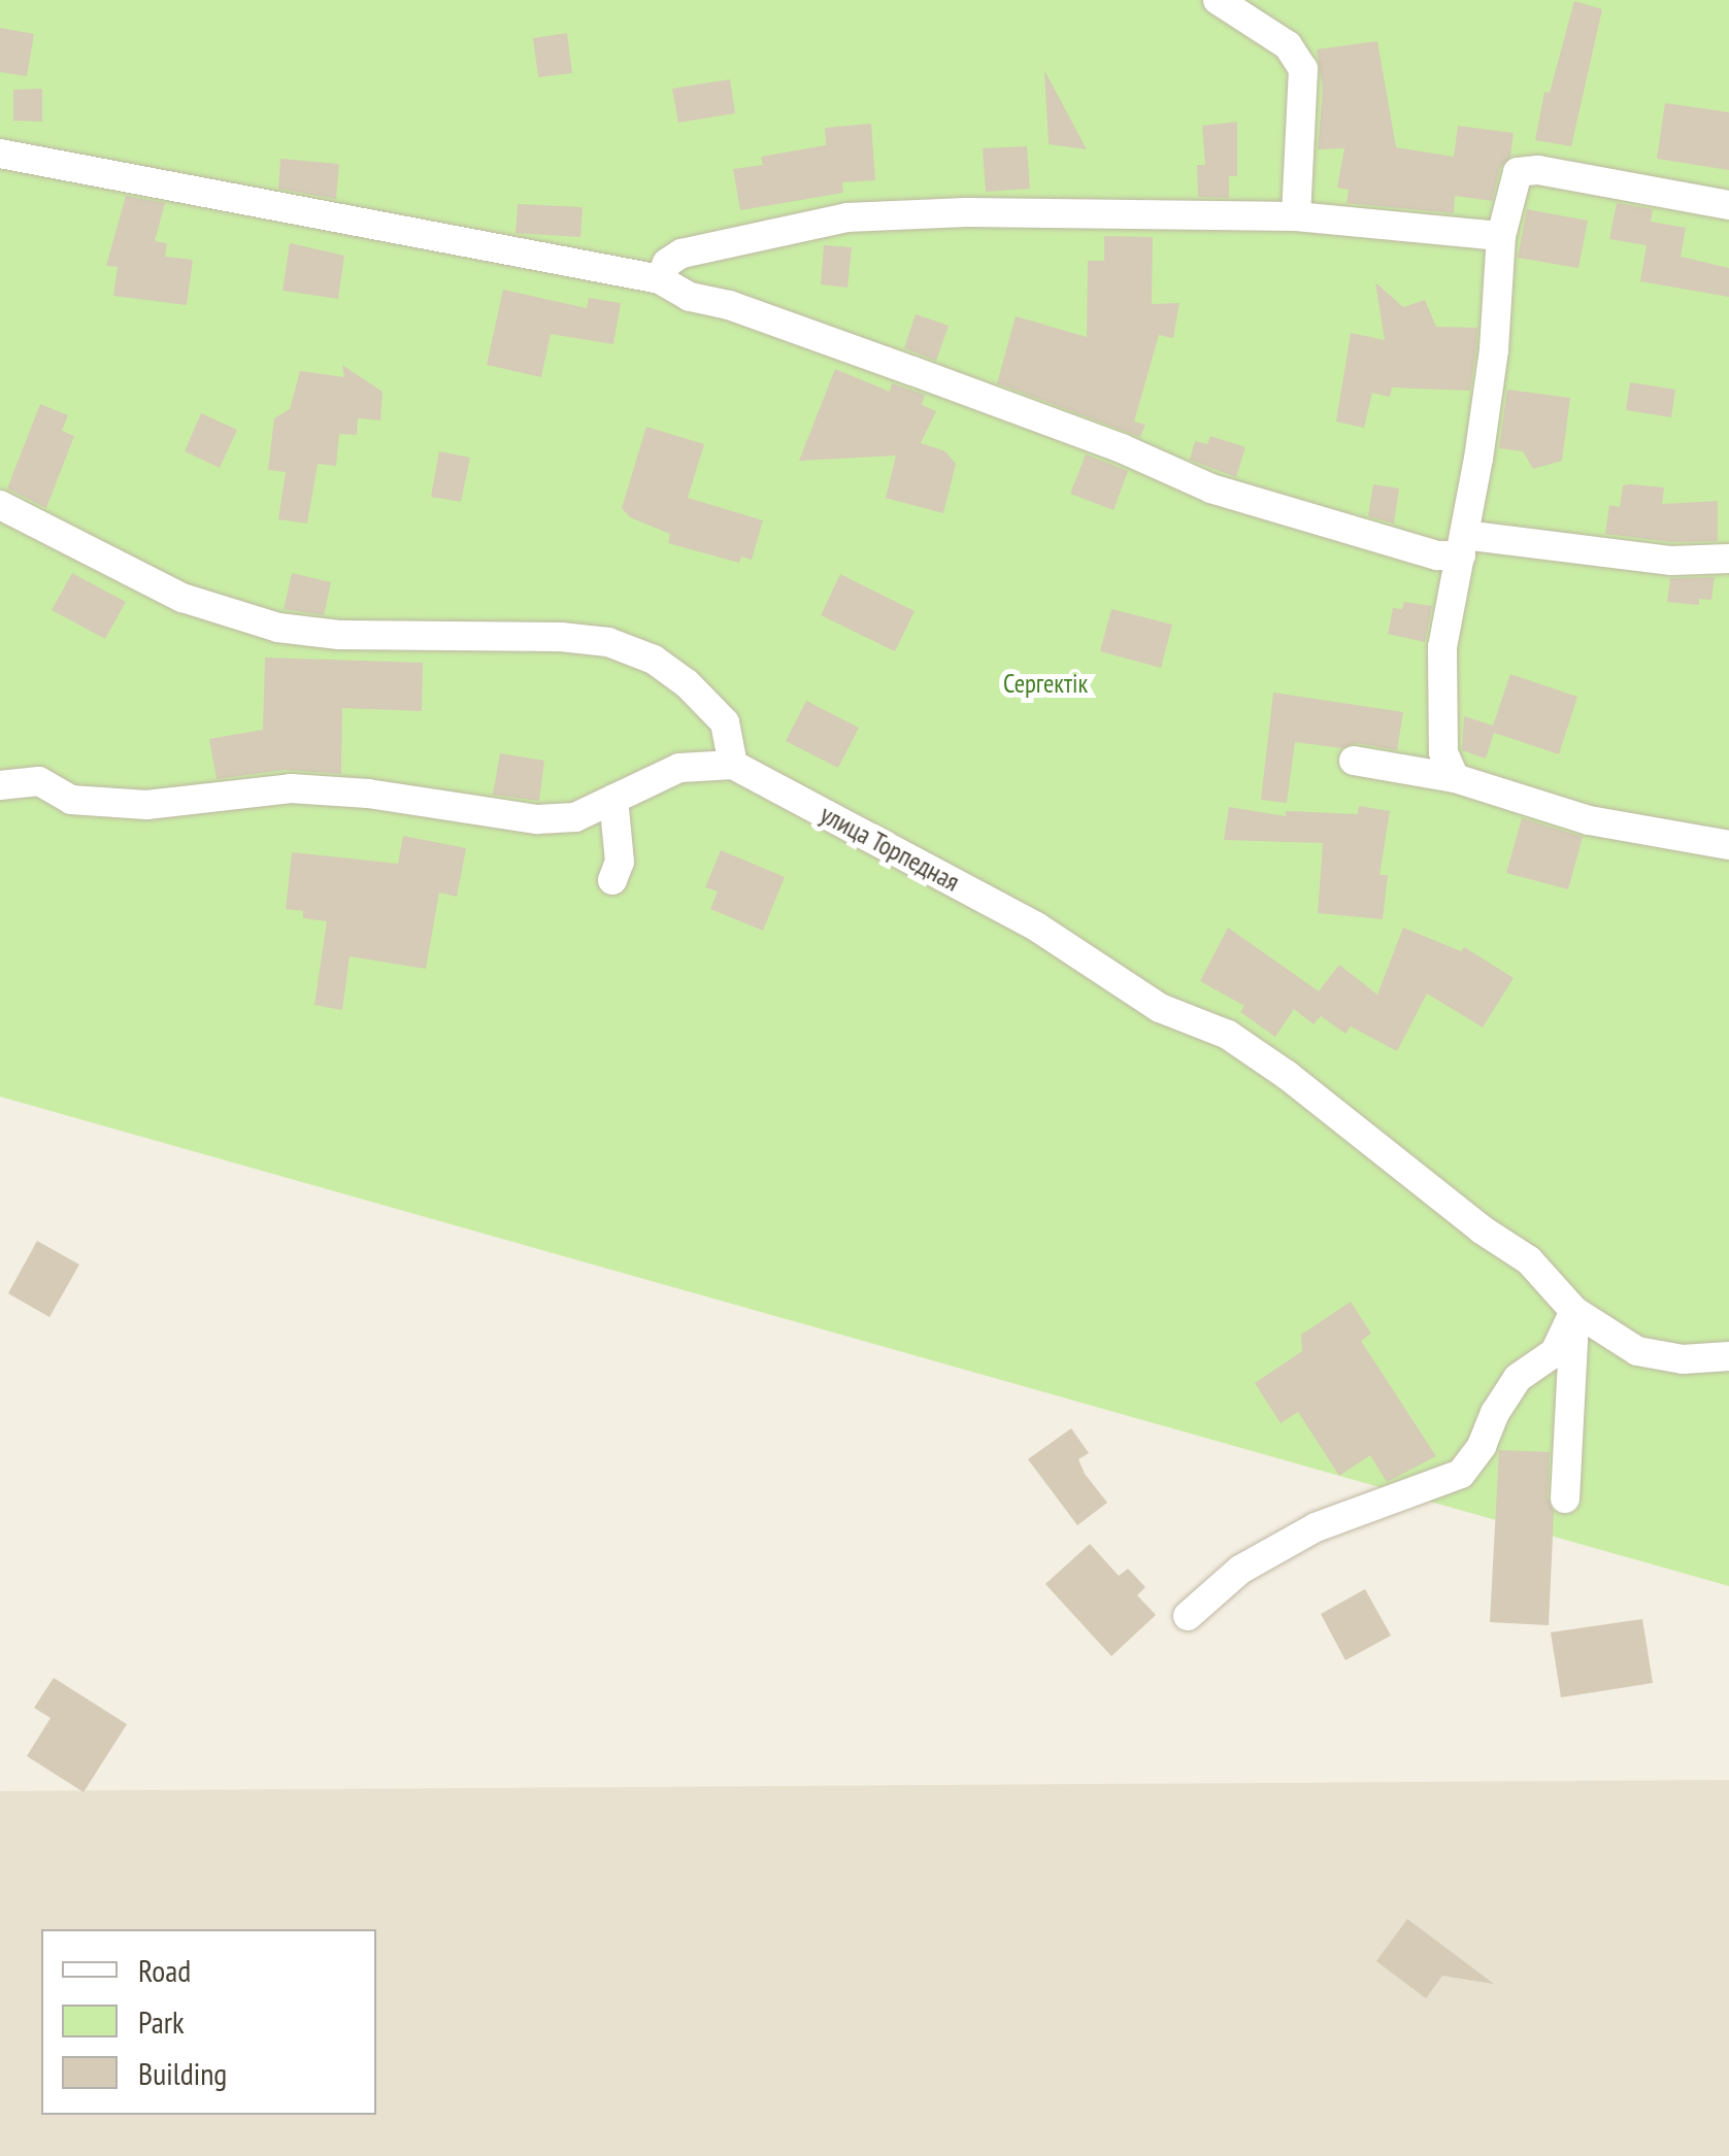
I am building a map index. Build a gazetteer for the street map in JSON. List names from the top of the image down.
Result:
{
  "streets": {
    "street": ["улица Торпедная"]
  },
  "parks": ["Сергектік"],
  "legend": ["Road", "Park", "Building"]
}
